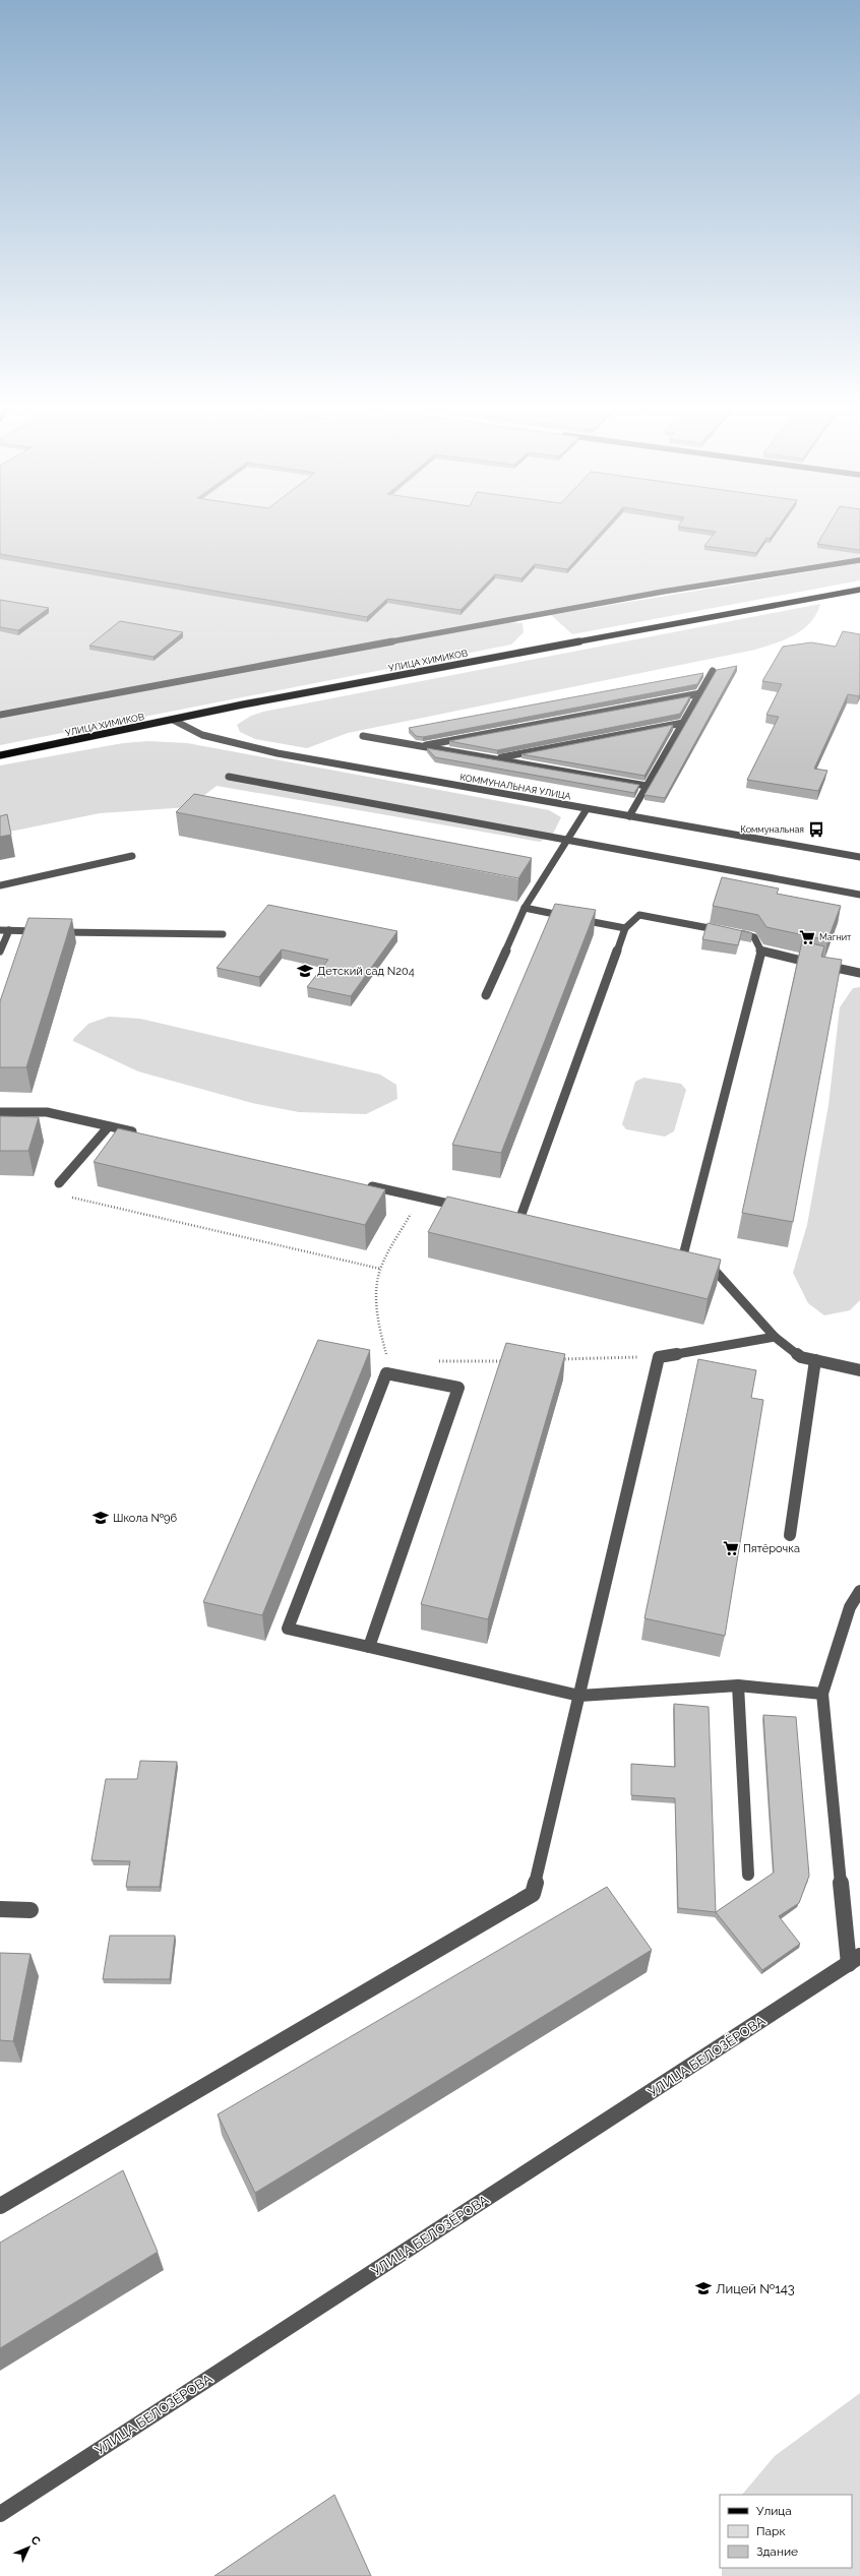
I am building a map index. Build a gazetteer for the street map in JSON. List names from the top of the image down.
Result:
{
  "streets": {
    "main road": ["УЛИЦА ХИМИКОВ"],
    "street": ["КОММУНАЛЬНАЯ УЛИЦА", "УЛИЦА БЕЛОЗЁРОВА"]
  },
  "crossings": [
    ["УЛИЦА ХИМИКОВ", "КОММУНАЛЬНАЯ УЛИЦА"]
  ],
  "places": {
    "bus stop": ["Коммунальная"],
    "supermarket": ["Магнит", "Пятёрочка"],
    "school or university": ["Детский сад N204", "Школа №96", "Лицей №143"]
  },
  "legend": ["Улица", "Парк", "Здание"],
  "north": "top right"
}
